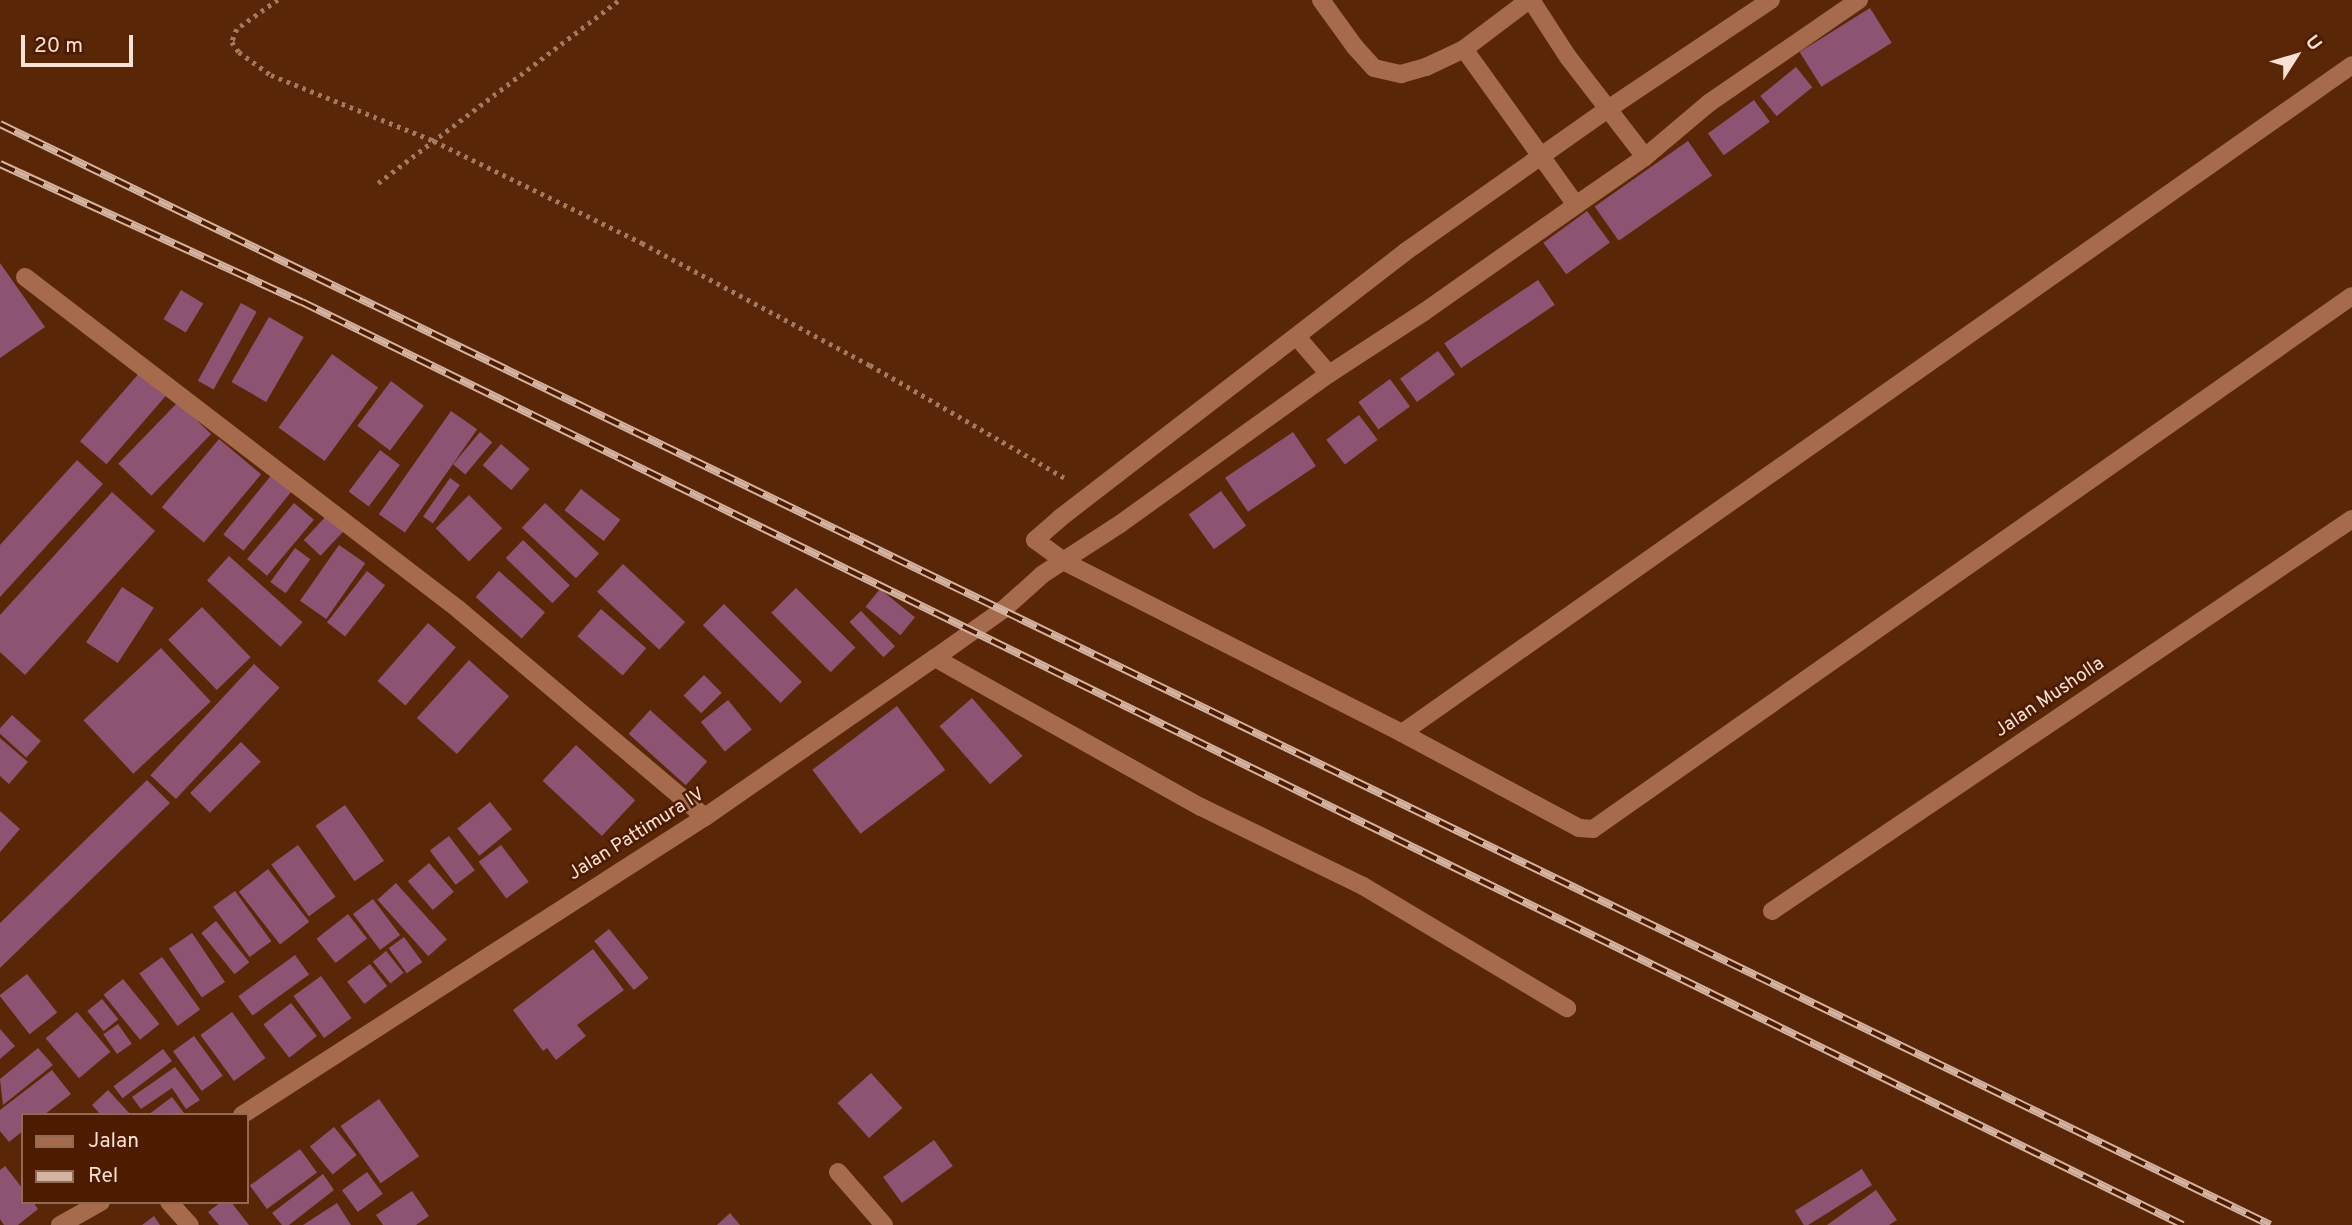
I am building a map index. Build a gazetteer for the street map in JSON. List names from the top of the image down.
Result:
{
  "streets": {
    "street": ["Jalan Musholla", "Jalan Pattimura IV"]
  },
  "legend": ["Jalan", "Rel"],
  "scale_bar": "20 m",
  "north": "top right"
}
